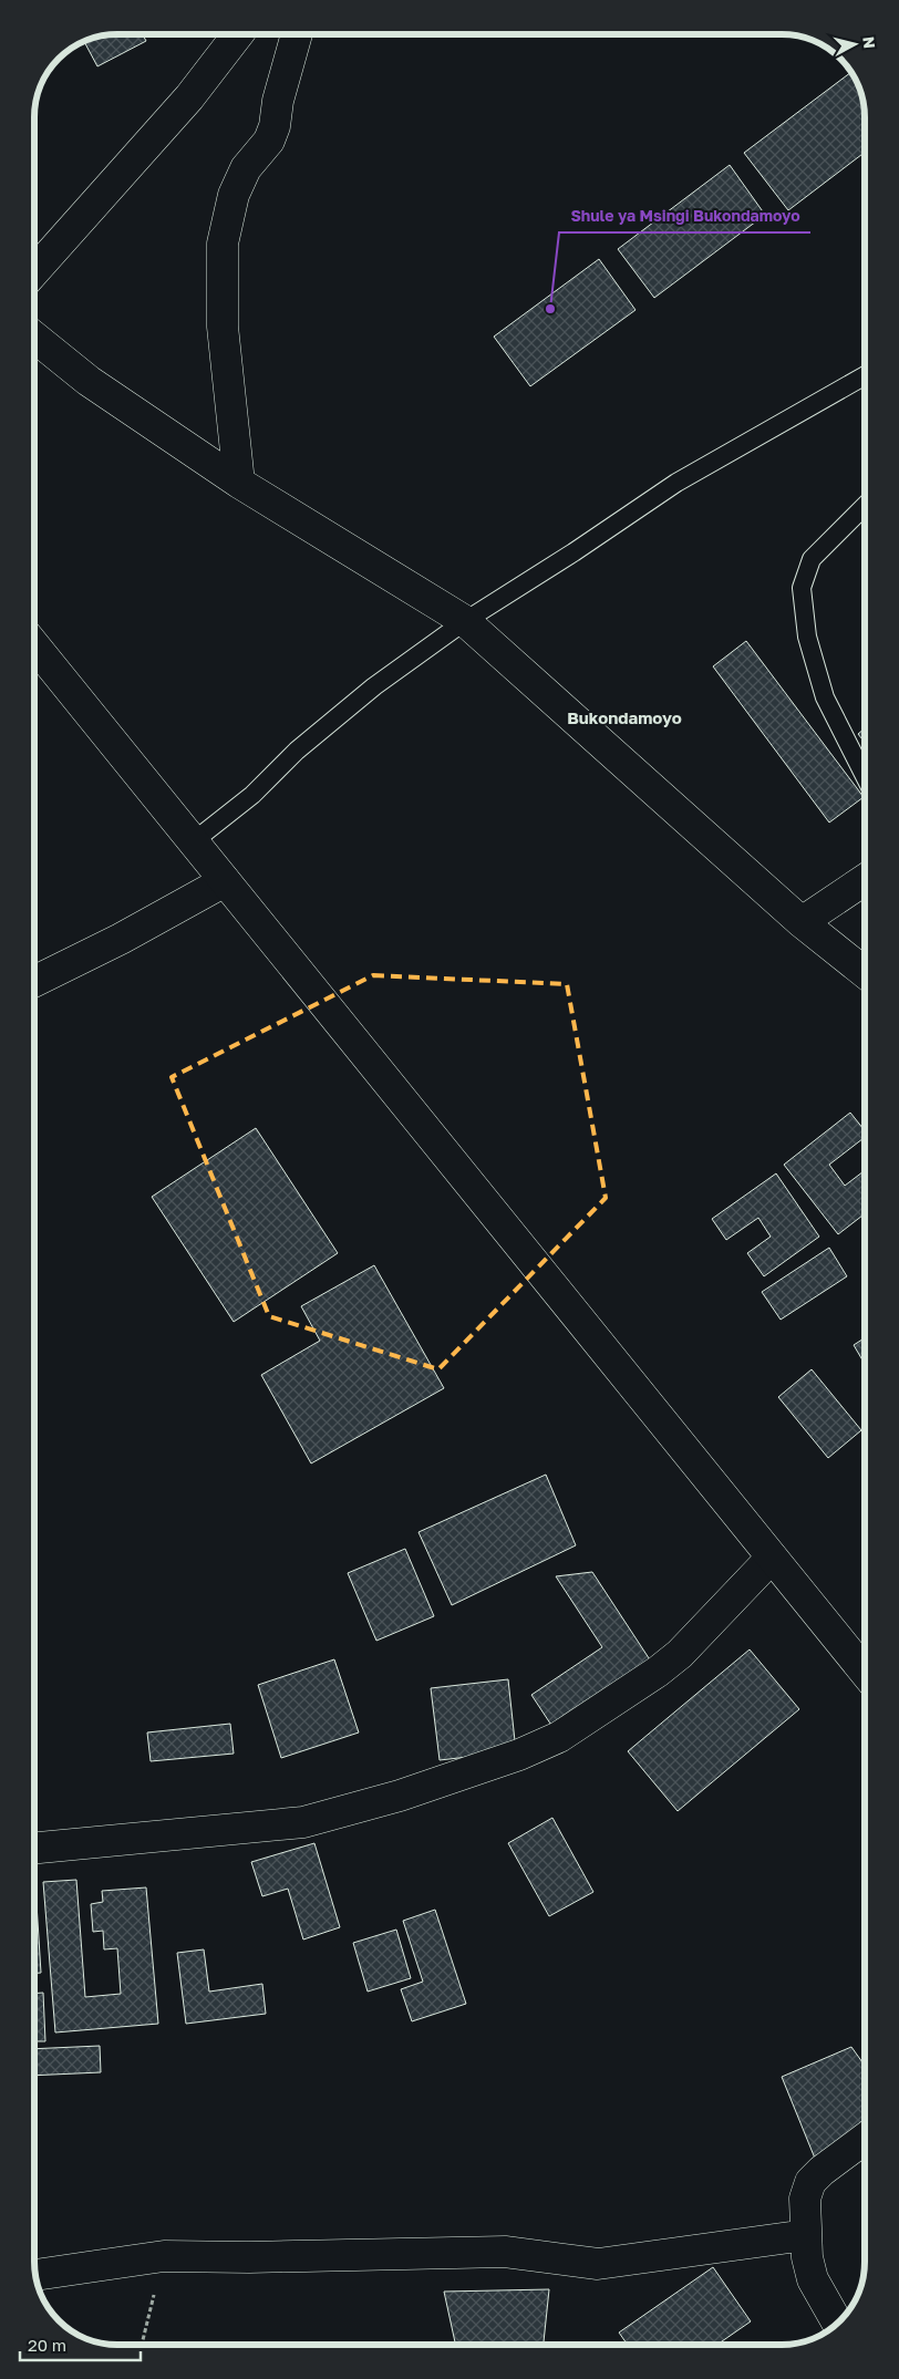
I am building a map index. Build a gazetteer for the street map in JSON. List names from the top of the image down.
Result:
{
  "districts": ["Bukondamoyo"],
  "places": ["Shule ya Msingi Bukondamoyo"],
  "scale_bar": "20 m",
  "north": "right"
}
